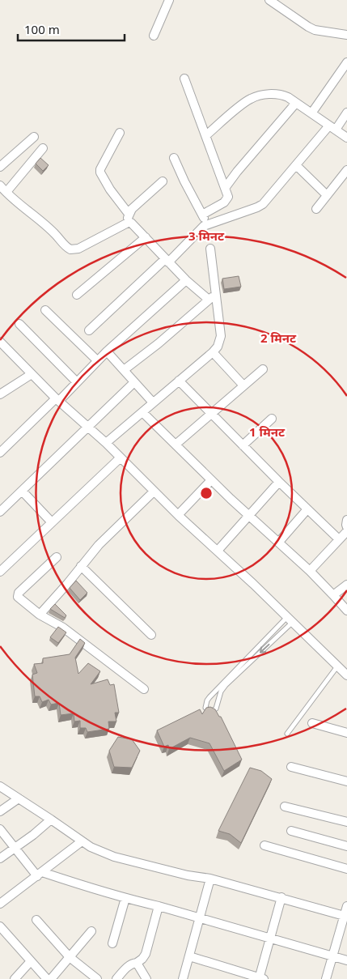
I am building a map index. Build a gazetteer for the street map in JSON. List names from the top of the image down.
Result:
{
  "scale_bar": "100 m",
  "rings": ["3 मिनट", "2 मिनट", "1 मिनट"]
}
